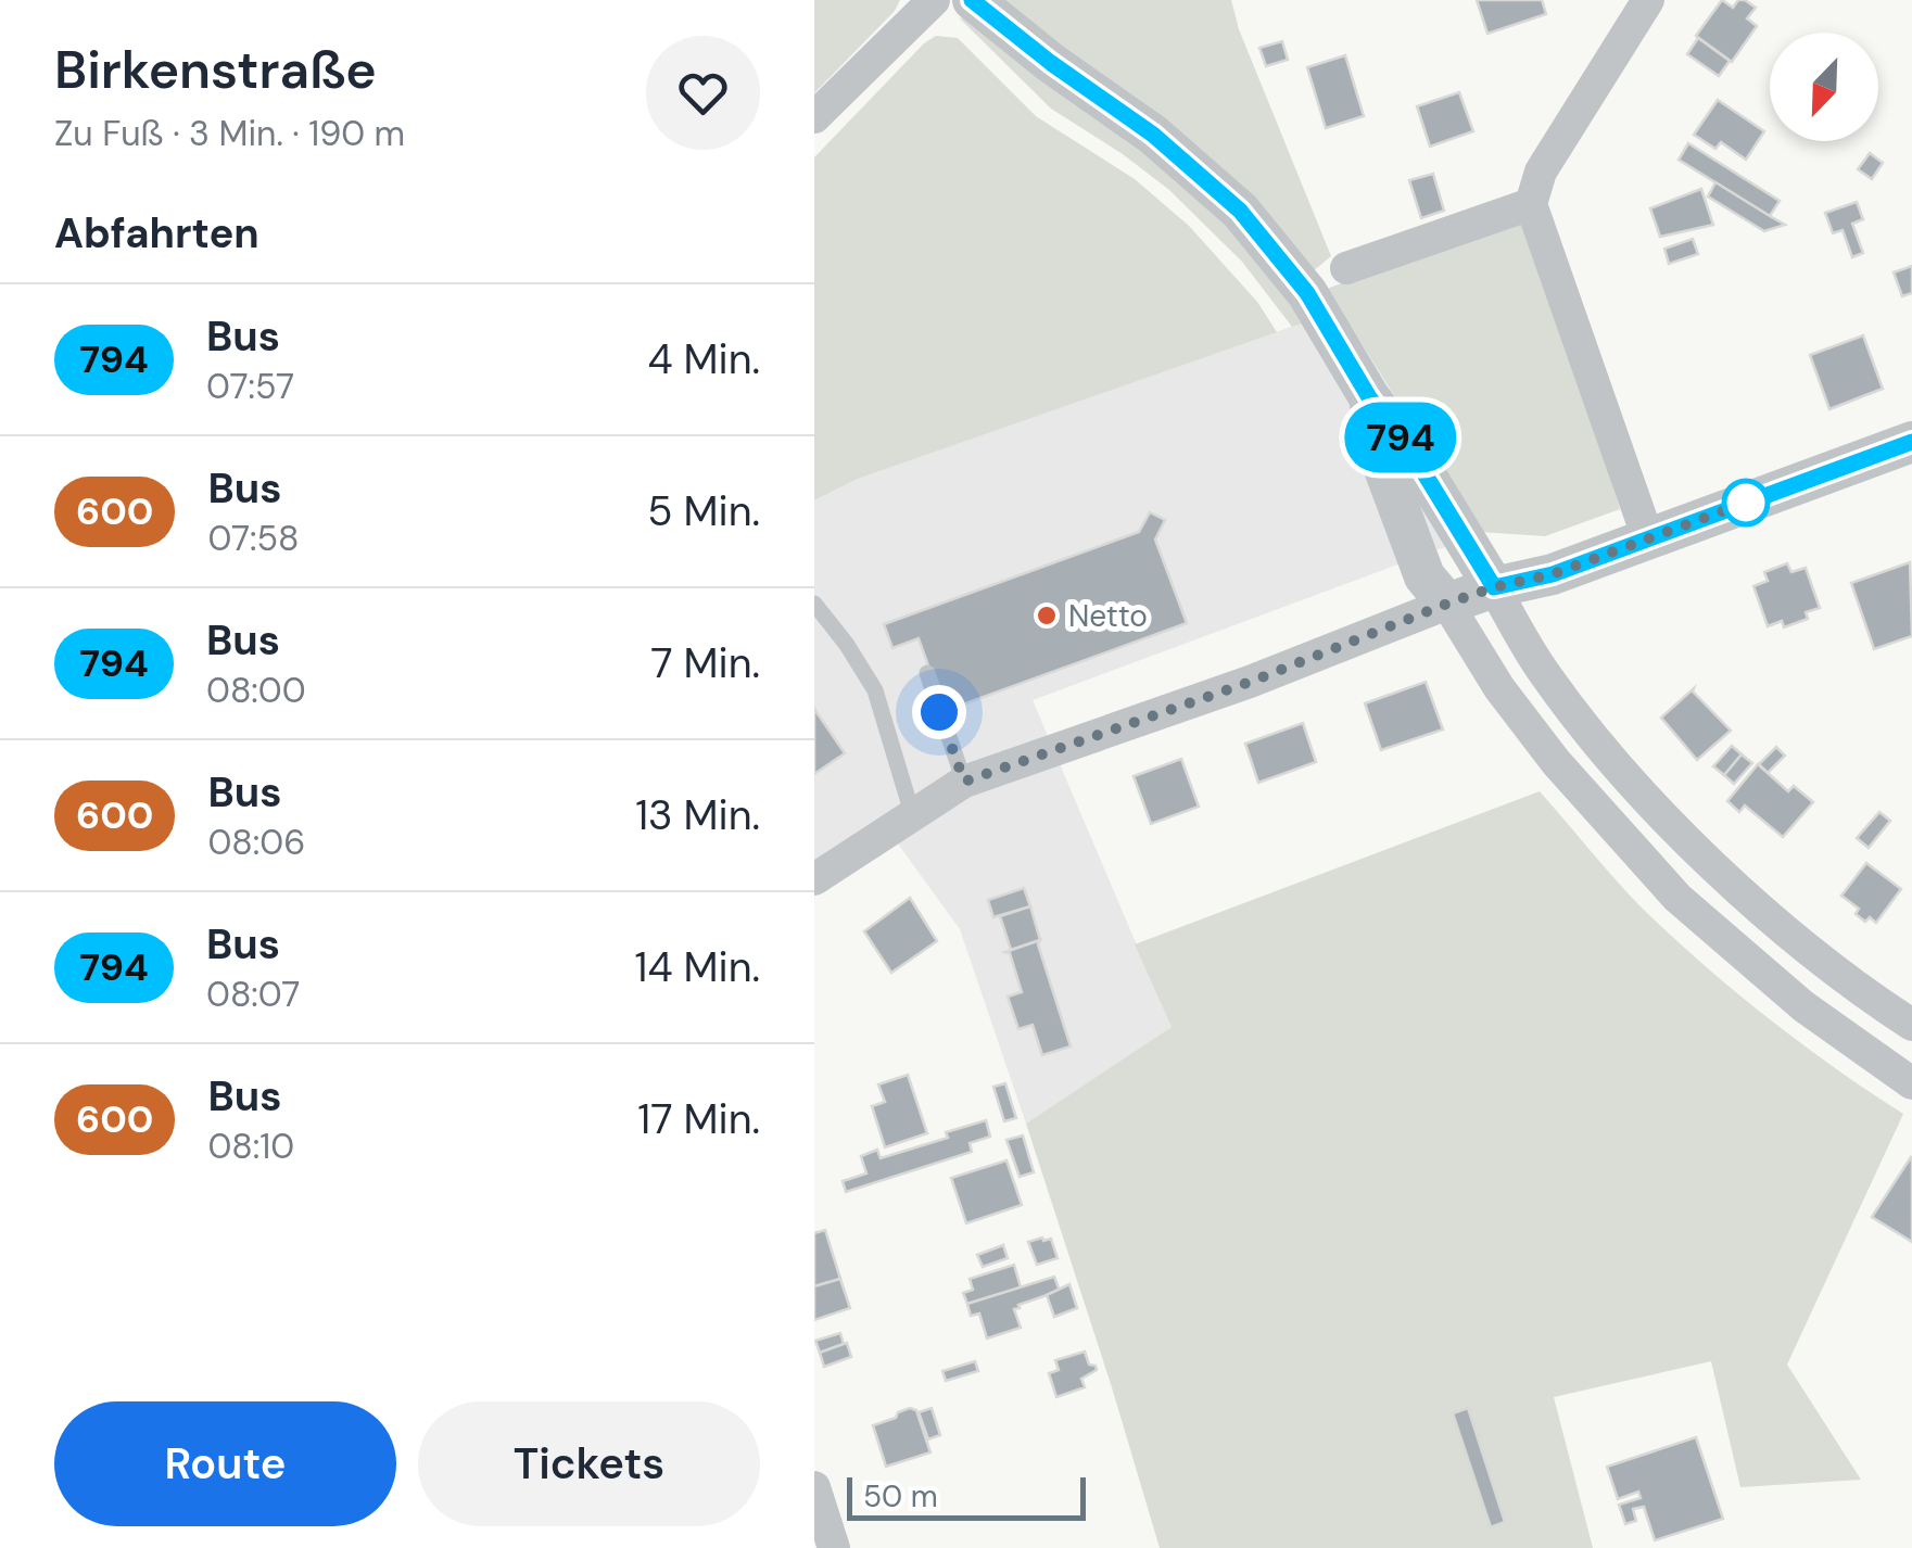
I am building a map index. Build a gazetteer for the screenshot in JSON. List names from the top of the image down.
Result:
{
  "places": ["Netto"],
  "lines": ["bus line 794"],
  "scale_bar": "50 m",
  "north": "bottom left",
  "page": {
    "heading": [
      ["Birkenstraße", "Zu Fuß · 3 Min. · 190 m"],
      "Abfahrten"
    ],
    "on_map": "794",
    "list": [
      {
        "mark": "794",
        "name": "Bus",
        "note": "07:57",
        "value": "4 Min."
      },
      {
        "mark": "600",
        "name": "Bus",
        "note": "07:58",
        "value": "5 Min."
      },
      {
        "mark": "794",
        "name": "Bus",
        "note": "08:00",
        "value": "7 Min."
      },
      {
        "mark": "600",
        "name": "Bus",
        "note": "08:06",
        "value": "13 Min."
      },
      {
        "mark": "794",
        "name": "Bus",
        "note": "08:07",
        "value": "14 Min."
      },
      {
        "mark": "600",
        "name": "Bus",
        "note": "08:10",
        "value": "17 Min."
      }
    ],
    "buttons": ["Route", "Tickets"],
    "scale": "50 m"
  }
}
